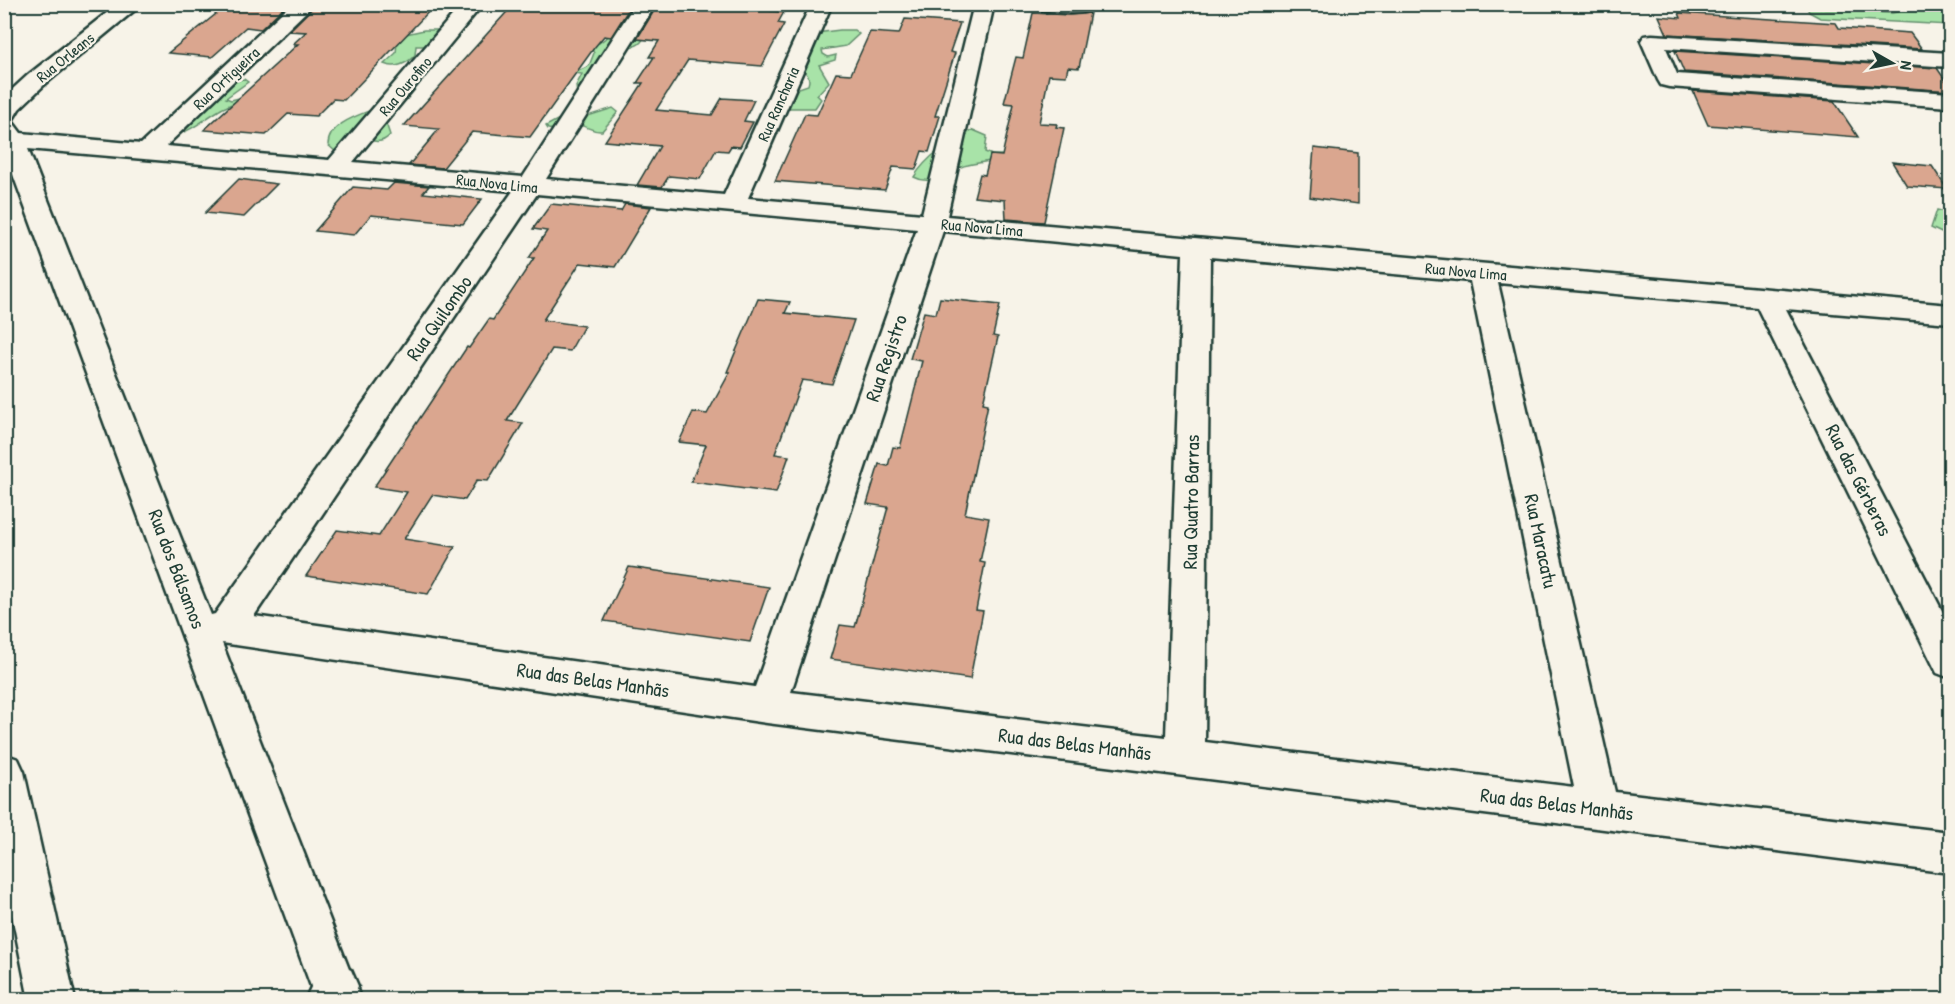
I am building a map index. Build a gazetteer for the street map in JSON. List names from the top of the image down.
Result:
{
  "streets": {
    "main road": [
      "Rua Orleans",
      "Rua Ortigueira",
      "Rua Ourofino",
      "Rua Rancharia",
      "Rua Nova Lima",
      "Rua Quilombo",
      "Rua Registro",
      "Rua das Gérberas",
      "Rua Quatro Barras",
      "Rua Maracatu",
      "Rua dos Bálsamos",
      "Rua das Belas Manhãs"
    ]
  },
  "crossings": [
    ["Rua Orleans", "Rua Nova Lima"],
    ["Rua Orleans", "Rua dos Bálsamos"],
    ["Rua Ortigueira", "Rua Nova Lima"],
    ["Rua Ourofino", "Rua Nova Lima"],
    ["Rua Rancharia", "Rua Nova Lima"],
    ["Rua Nova Lima", "Rua Quilombo"],
    ["Rua Nova Lima", "Rua Registro"],
    ["Rua Nova Lima", "Rua das Gérberas"],
    ["Rua Nova Lima", "Rua Quatro Barras"],
    ["Rua Nova Lima", "Rua Maracatu"],
    ["Rua Nova Lima", "Rua dos Bálsamos"],
    ["Rua Quilombo", "Rua dos Bálsamos"],
    ["Rua Quilombo", "Rua das Belas Manhãs"],
    ["Rua Registro", "Rua das Belas Manhãs"],
    ["Rua Quatro Barras", "Rua das Belas Manhãs"],
    ["Rua Maracatu", "Rua das Belas Manhãs"],
    ["Rua dos Bálsamos", "Rua das Belas Manhãs"]
  ],
  "north": "right"
}
